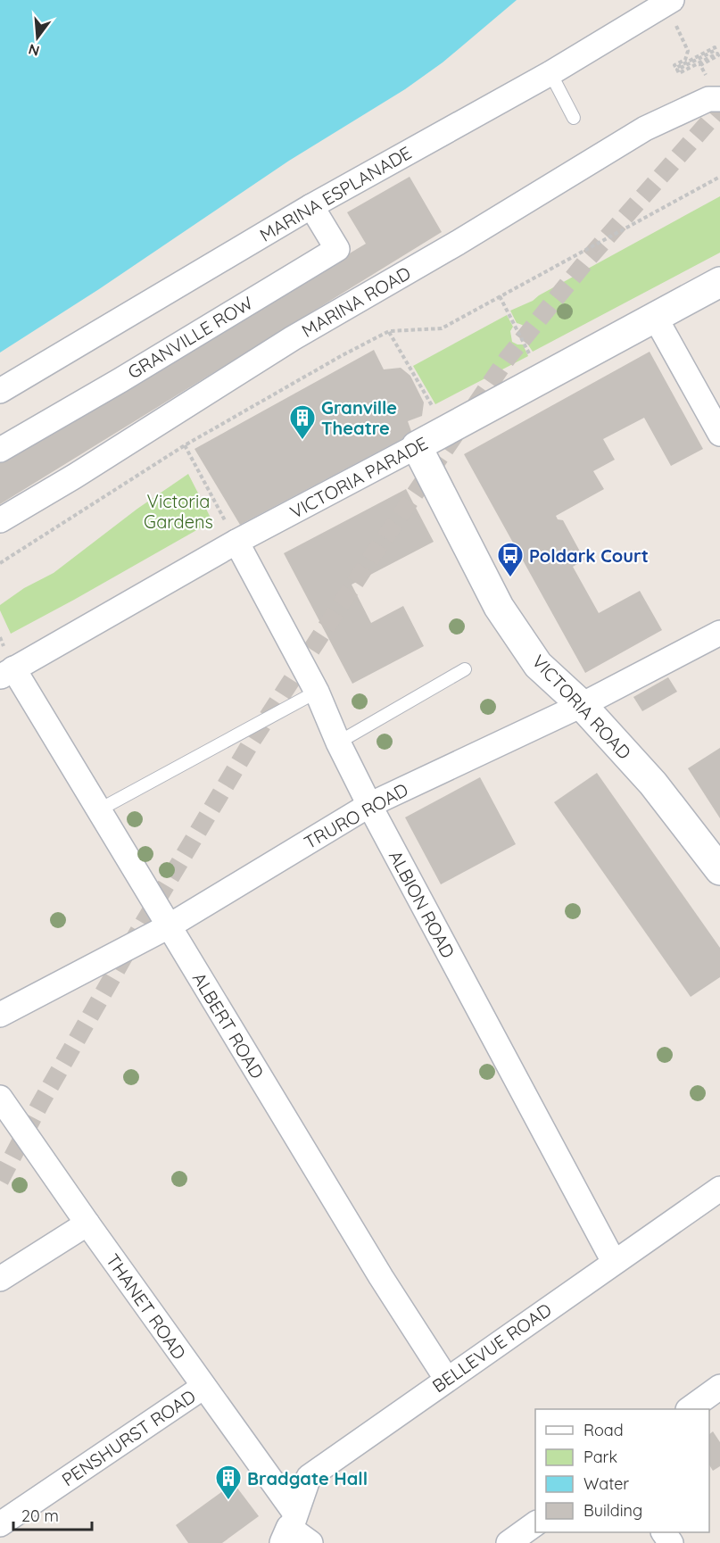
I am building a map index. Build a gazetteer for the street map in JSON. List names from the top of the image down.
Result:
{
  "streets": {
    "main road": ["VICTORIA PARADE", "VICTORIA ROAD"],
    "street": [
      "MARINA ESPLANADE",
      "MARINA ROAD",
      "GRANVILLE ROW",
      "TRURO ROAD",
      "ALBION ROAD",
      "ALBERT ROAD",
      "THANET ROAD",
      "BELLEVUE ROAD",
      "PENSHURST ROAD"
    ]
  },
  "crossings": [
    ["MARINA ESPLANADE", "GRANVILLE ROW"],
    ["VICTORIA PARADE", "VICTORIA ROAD"],
    ["VICTORIA PARADE", "ALBION ROAD"],
    ["VICTORIA PARADE", "ALBERT ROAD"],
    ["VICTORIA ROAD", "TRURO ROAD"],
    ["TRURO ROAD", "ALBION ROAD"],
    ["TRURO ROAD", "ALBERT ROAD"],
    ["ALBION ROAD", "BELLEVUE ROAD"],
    ["ALBERT ROAD", "BELLEVUE ROAD"],
    ["THANET ROAD", "BELLEVUE ROAD"],
    ["THANET ROAD", "PENSHURST ROAD"]
  ],
  "parks": ["Victoria Gardens"],
  "places": {
    "building": ["Granville Theatre", "Bradgate Hall"],
    "bus stop": ["Poldark Court"]
  },
  "legend": [
    "Road",
    "Park",
    "Water",
    "Building"
  ],
  "scale_bar": "20 m",
  "north": "bottom"
}
